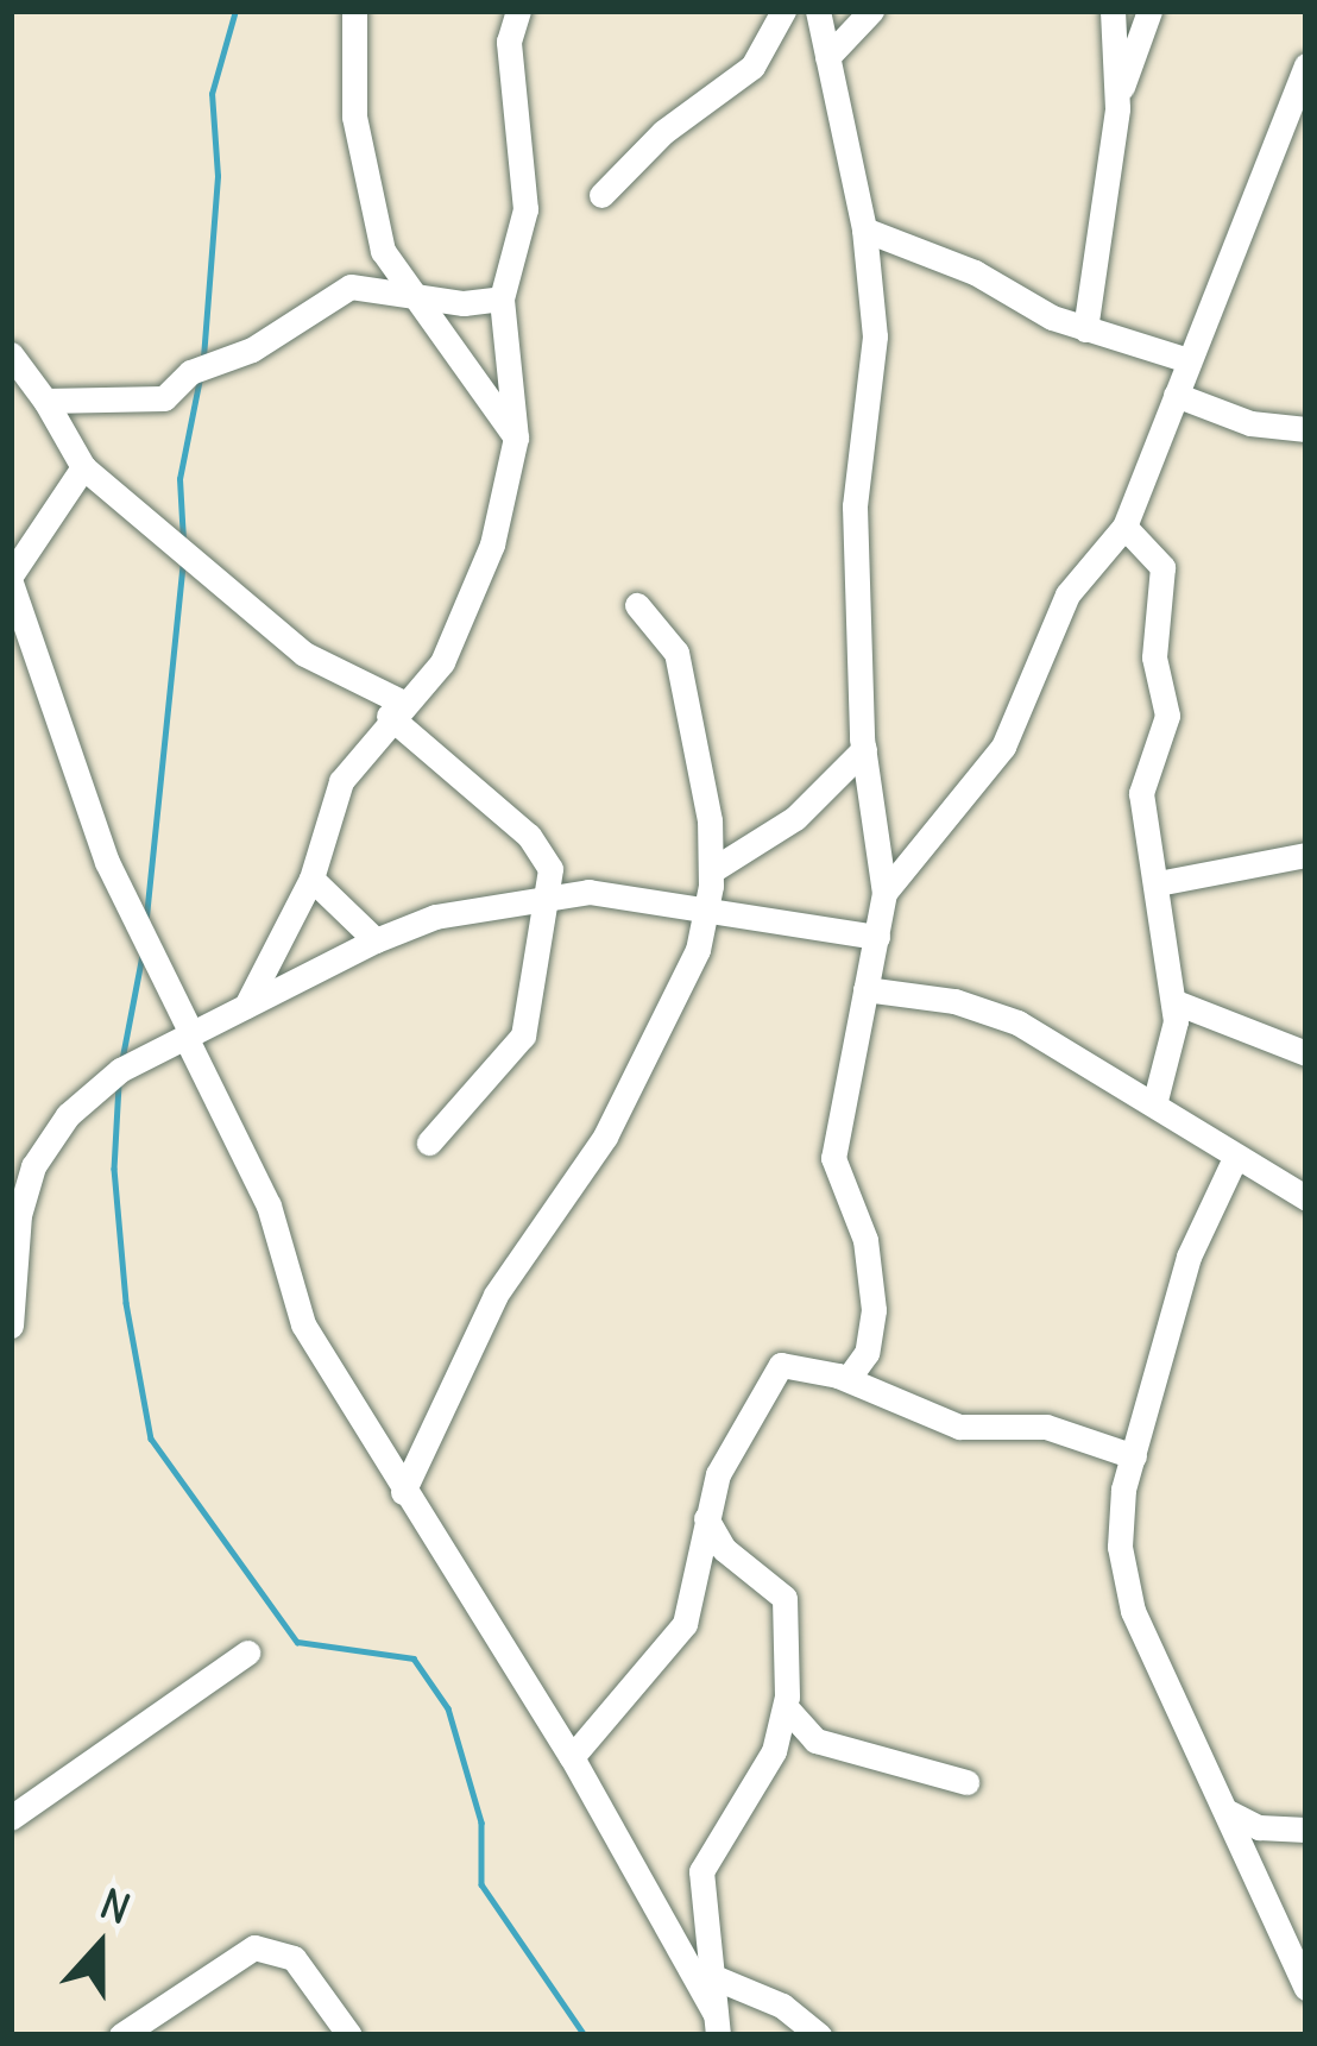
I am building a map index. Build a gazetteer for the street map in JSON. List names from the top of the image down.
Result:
{
  "north": "top"
}
